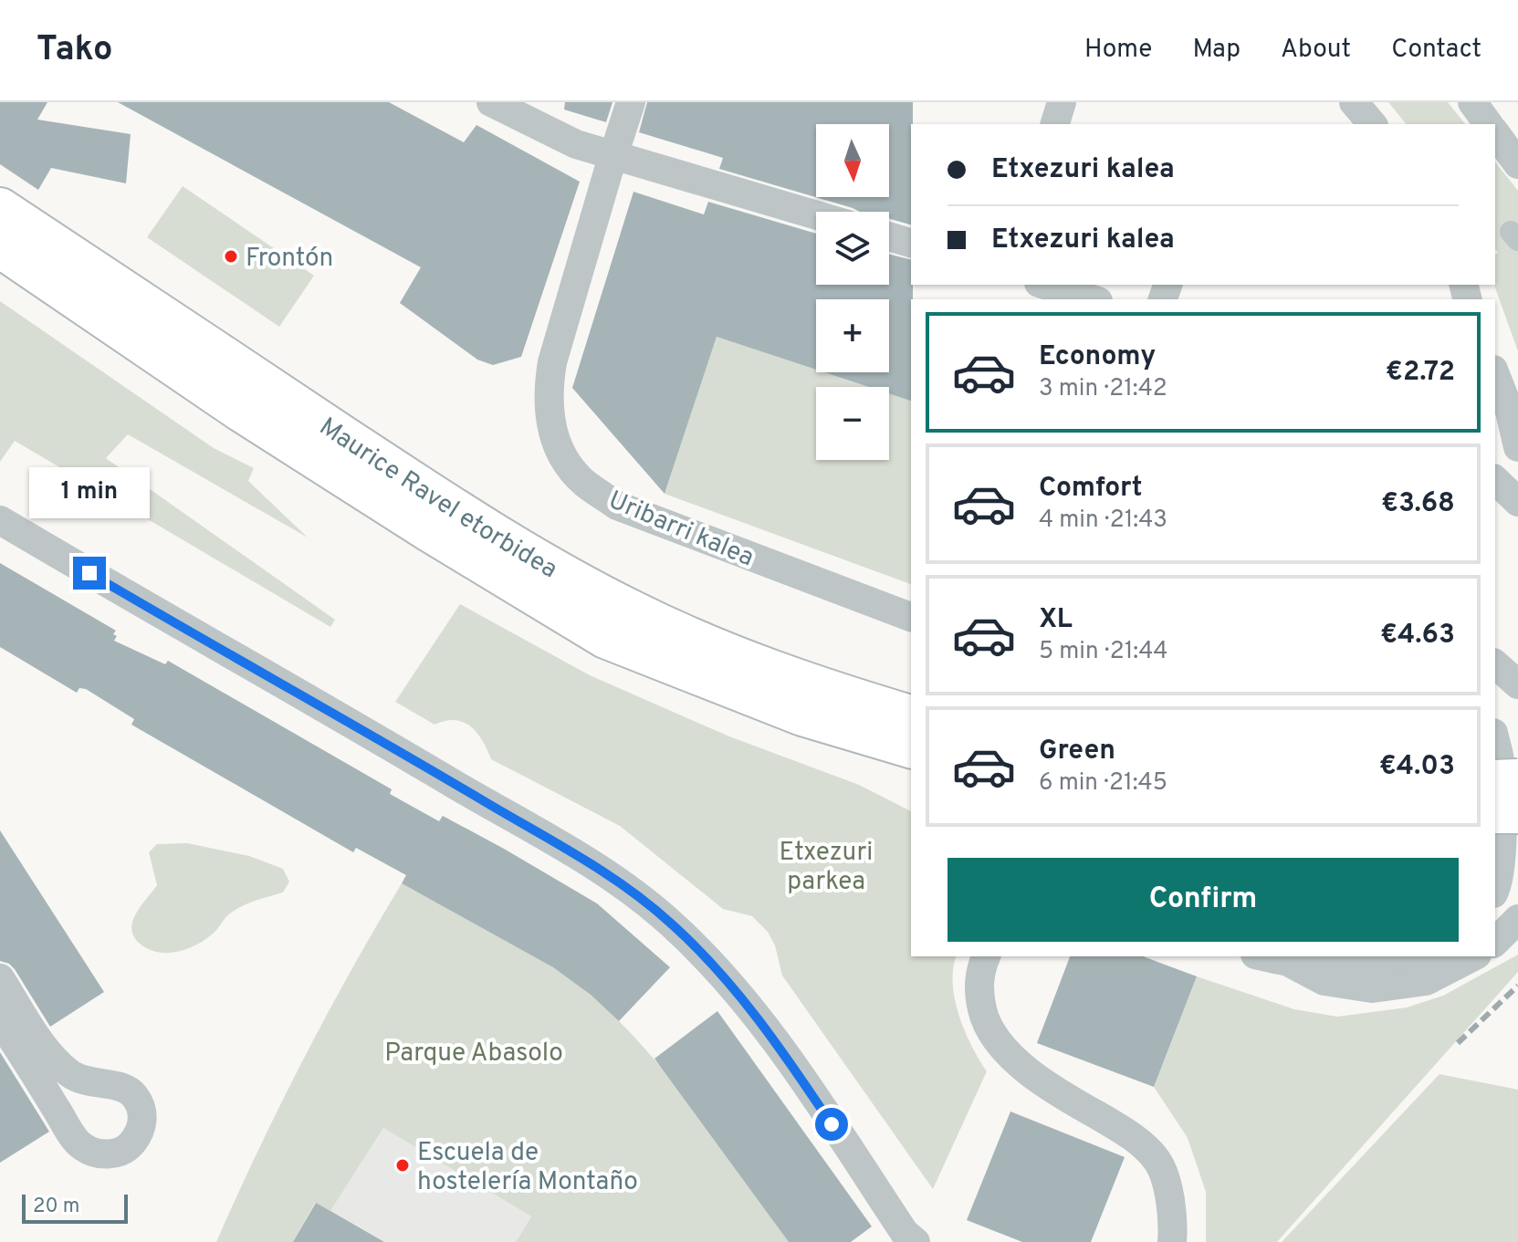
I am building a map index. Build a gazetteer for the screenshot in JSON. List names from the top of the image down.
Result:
{
  "streets": {
    "main road": ["Maurice Ravel etorbidea"],
    "street": ["Uribarri kalea"]
  },
  "parks": ["Etxezuri parkea", "Parque Abasolo"],
  "places": ["Frontón", "Escuela de hostelería Montaño"],
  "scale_bar": "20 m",
  "north": "bottom",
  "page": {
    "header": "Tako",
    "nav": [
      "Home",
      "Map",
      "About",
      "Contact"
    ],
    "map_buttons": ["+", "−"],
    "banner": ["Etxezuri kalea", "Etxezuri kalea"],
    "list": [
      {
        "name": "Economy",
        "note": "3 min · 21:42",
        "value": "€2.72"
      },
      {
        "name": "Comfort",
        "note": "4 min · 21:43",
        "value": "€3.68"
      },
      {
        "name": "XL",
        "note": "5 min · 21:44",
        "value": "€4.63"
      },
      {
        "name": "Green",
        "note": "6 min · 21:45",
        "value": "€4.03"
      }
    ],
    "bubble": "1 min",
    "buttons": "Confirm",
    "scale": "20 m"
  }
}
